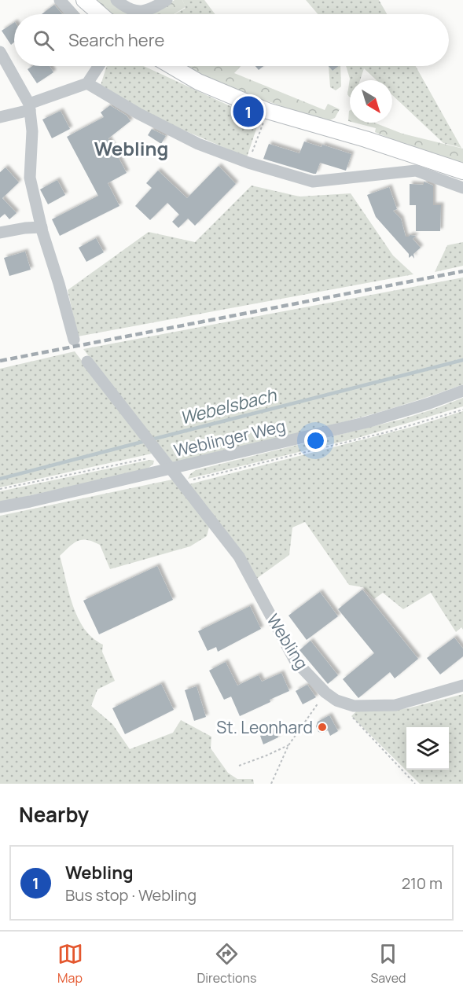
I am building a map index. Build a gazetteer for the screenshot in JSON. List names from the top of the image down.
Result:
{
  "streets": {
    "street": ["Weblinger Weg", "Webling"]
  },
  "crossings": [
    ["Weblinger Weg", "Webling"]
  ],
  "districts": ["Webling"],
  "water": ["Webelsbach"],
  "places": ["St. Leonhard"],
  "north": "bottom right",
  "page": {
    "search": "Search here",
    "pins": "1",
    "heading": "Nearby",
    "list": [
      {
        "mark": "1",
        "name": "Webling",
        "note": "Bus stop · Webling",
        "value": "210 m"
      }
    ],
    "nav": ["Map", "Directions", "Saved"]
  }
}
